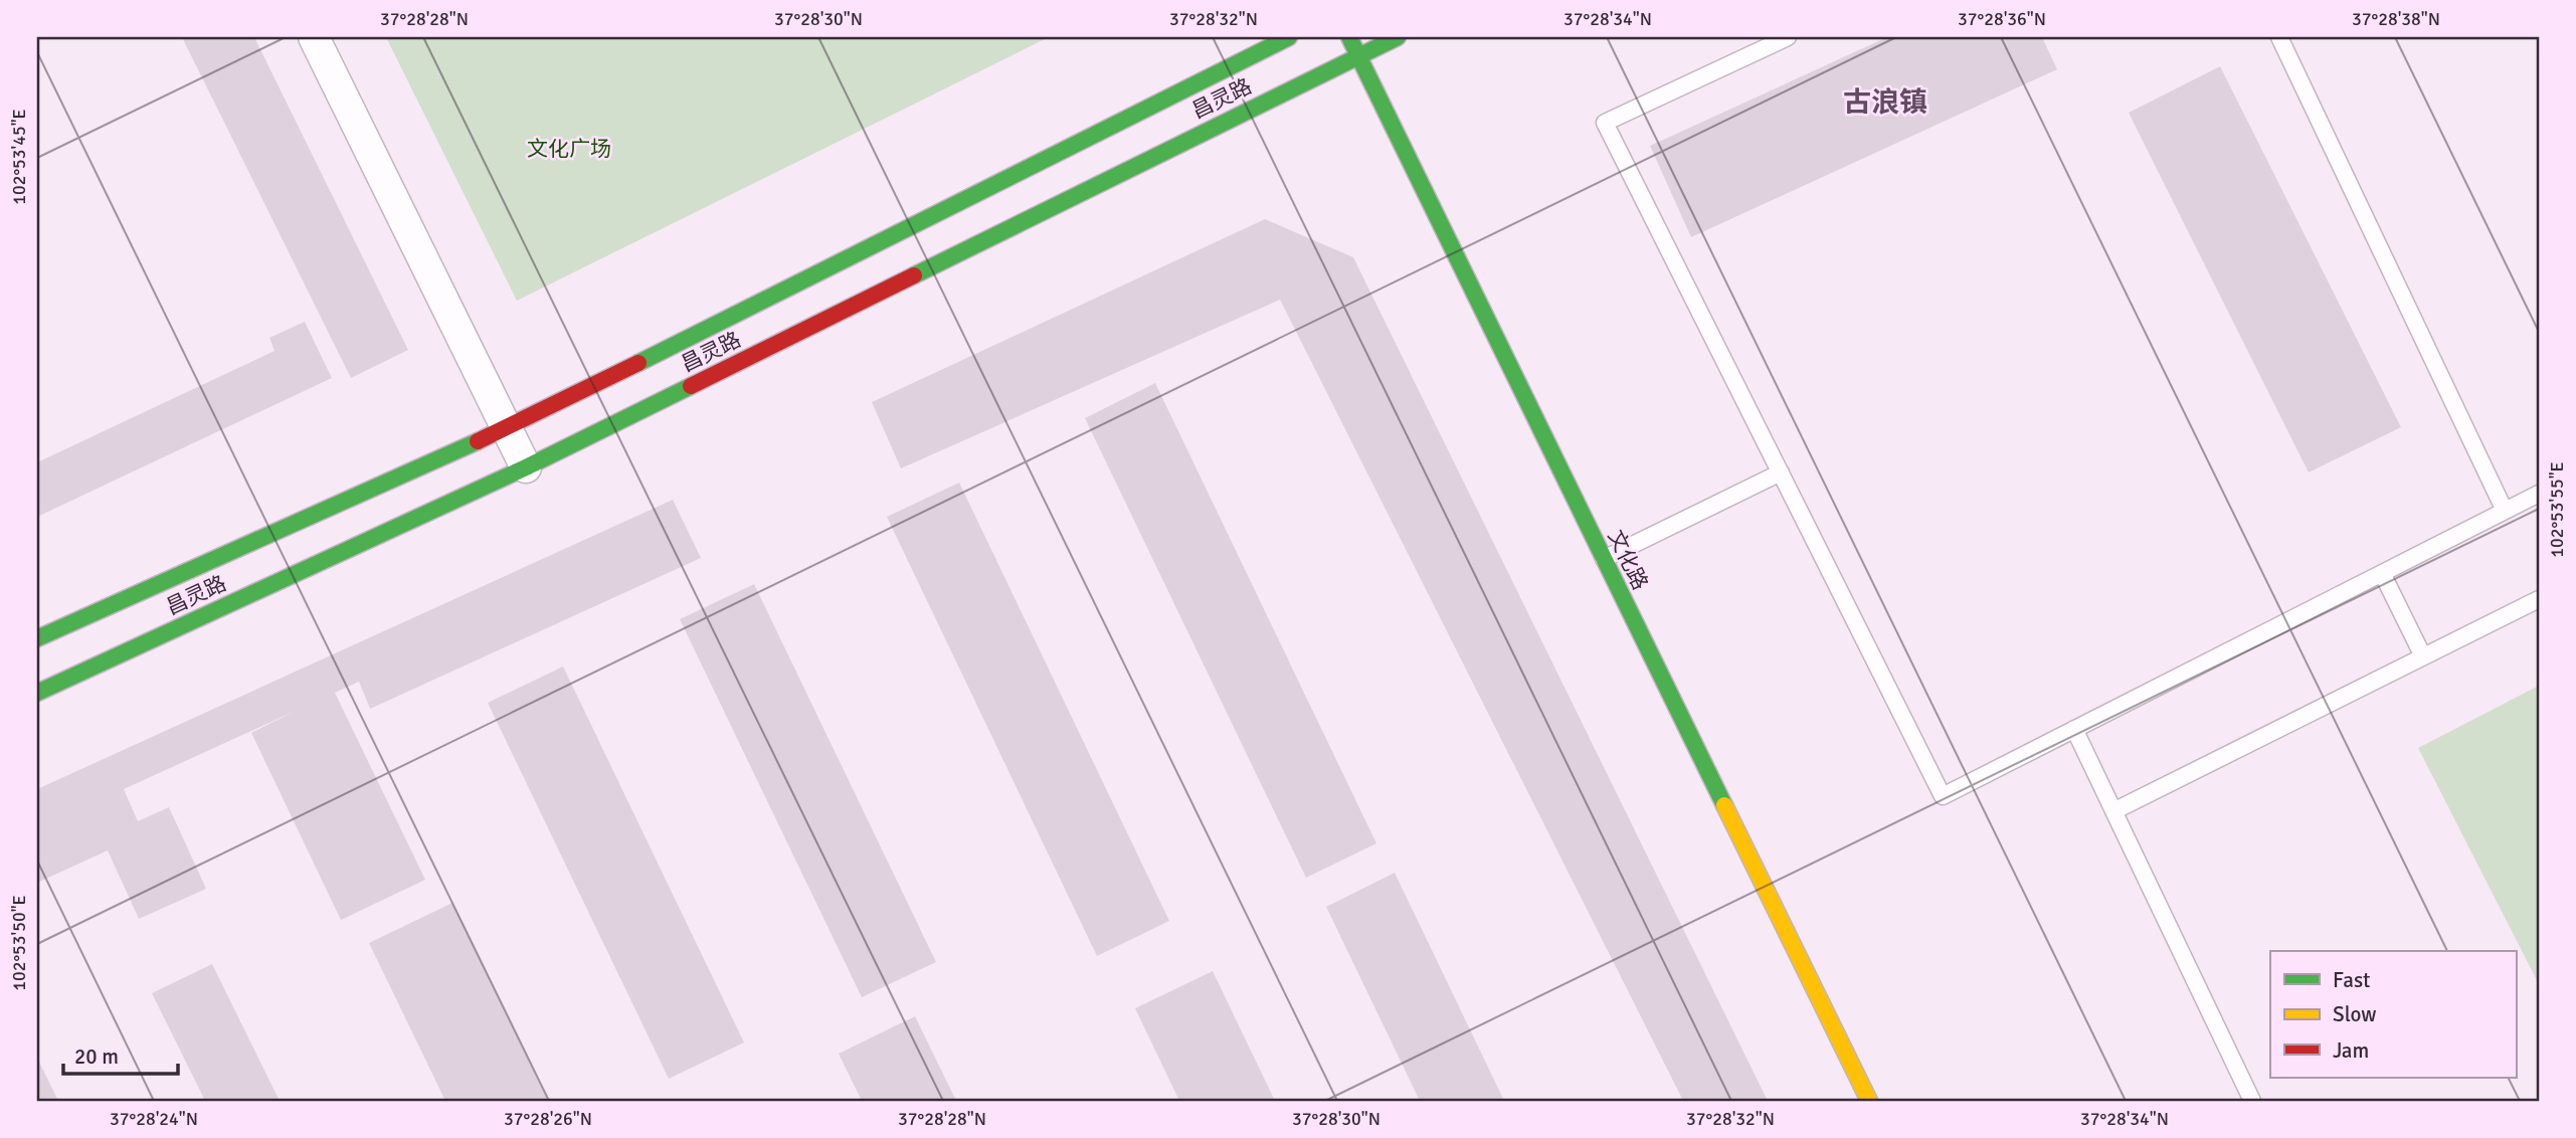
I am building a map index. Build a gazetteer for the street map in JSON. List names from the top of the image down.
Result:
{
  "streets": {
    "main road": ["昌灵路", "文化路"]
  },
  "crossings": [
    ["昌灵路", "文化路"]
  ],
  "districts": ["古浪镇"],
  "parks": ["文化广场"],
  "legend": ["Fast", "Slow", "Jam"],
  "scale_bar": "20 m",
  "coordinates": [
    "37°28'28\"N",
    "37°28'30\"N",
    "37°28'32\"N",
    "37°28'34\"N",
    "37°28'36\"N",
    "37°28'38\"N",
    "102°53'45\"E",
    "102°53'55\"E",
    "102°53'50\"E",
    "37°28'24\"N",
    "37°28'26\"N"
  ]
}
